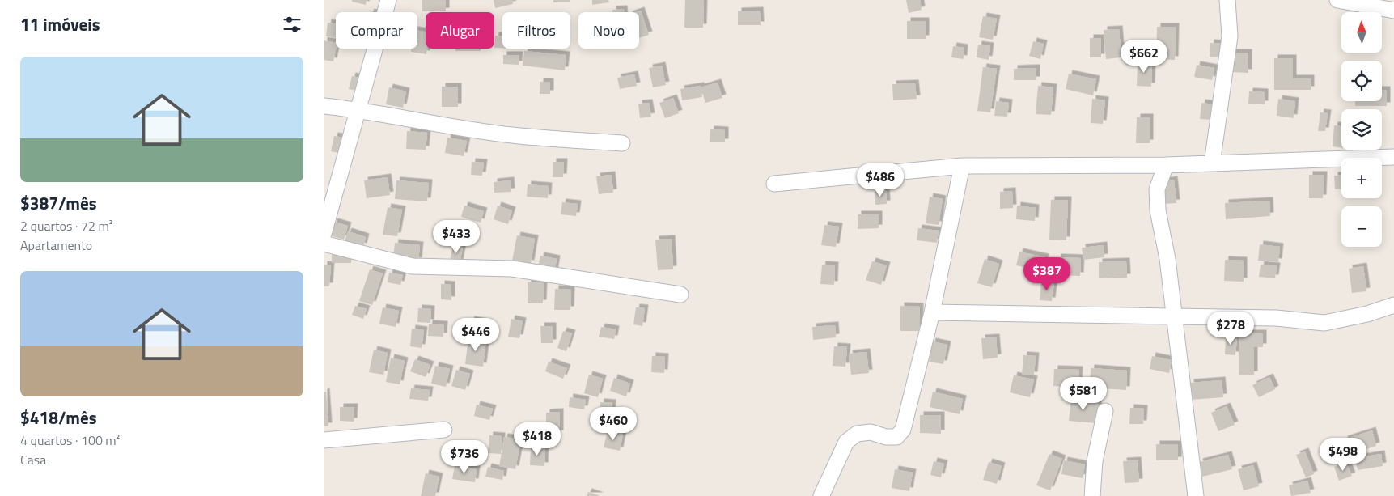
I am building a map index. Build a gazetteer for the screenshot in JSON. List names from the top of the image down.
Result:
{
  "north": "top",
  "page": {
    "heading": "11 imóveis",
    "map_buttons": ["+", "−"],
    "chip": [
      "Comprar",
      "Alugar",
      "Filtros",
      "Novo"
    ],
    "price": [
      "$662",
      "$486",
      "$433",
      "$387",
      "$278",
      "$446",
      "$581",
      "$460",
      "$418",
      "$498",
      "$736"
    ],
    "list": [
      {
        "name": "$387/mês",
        "note": "2 quartos · 72 m² · Apartamento"
      },
      {
        "name": "$418/mês",
        "note": "4 quartos · 100 m² · Casa"
      }
    ]
  }
}
